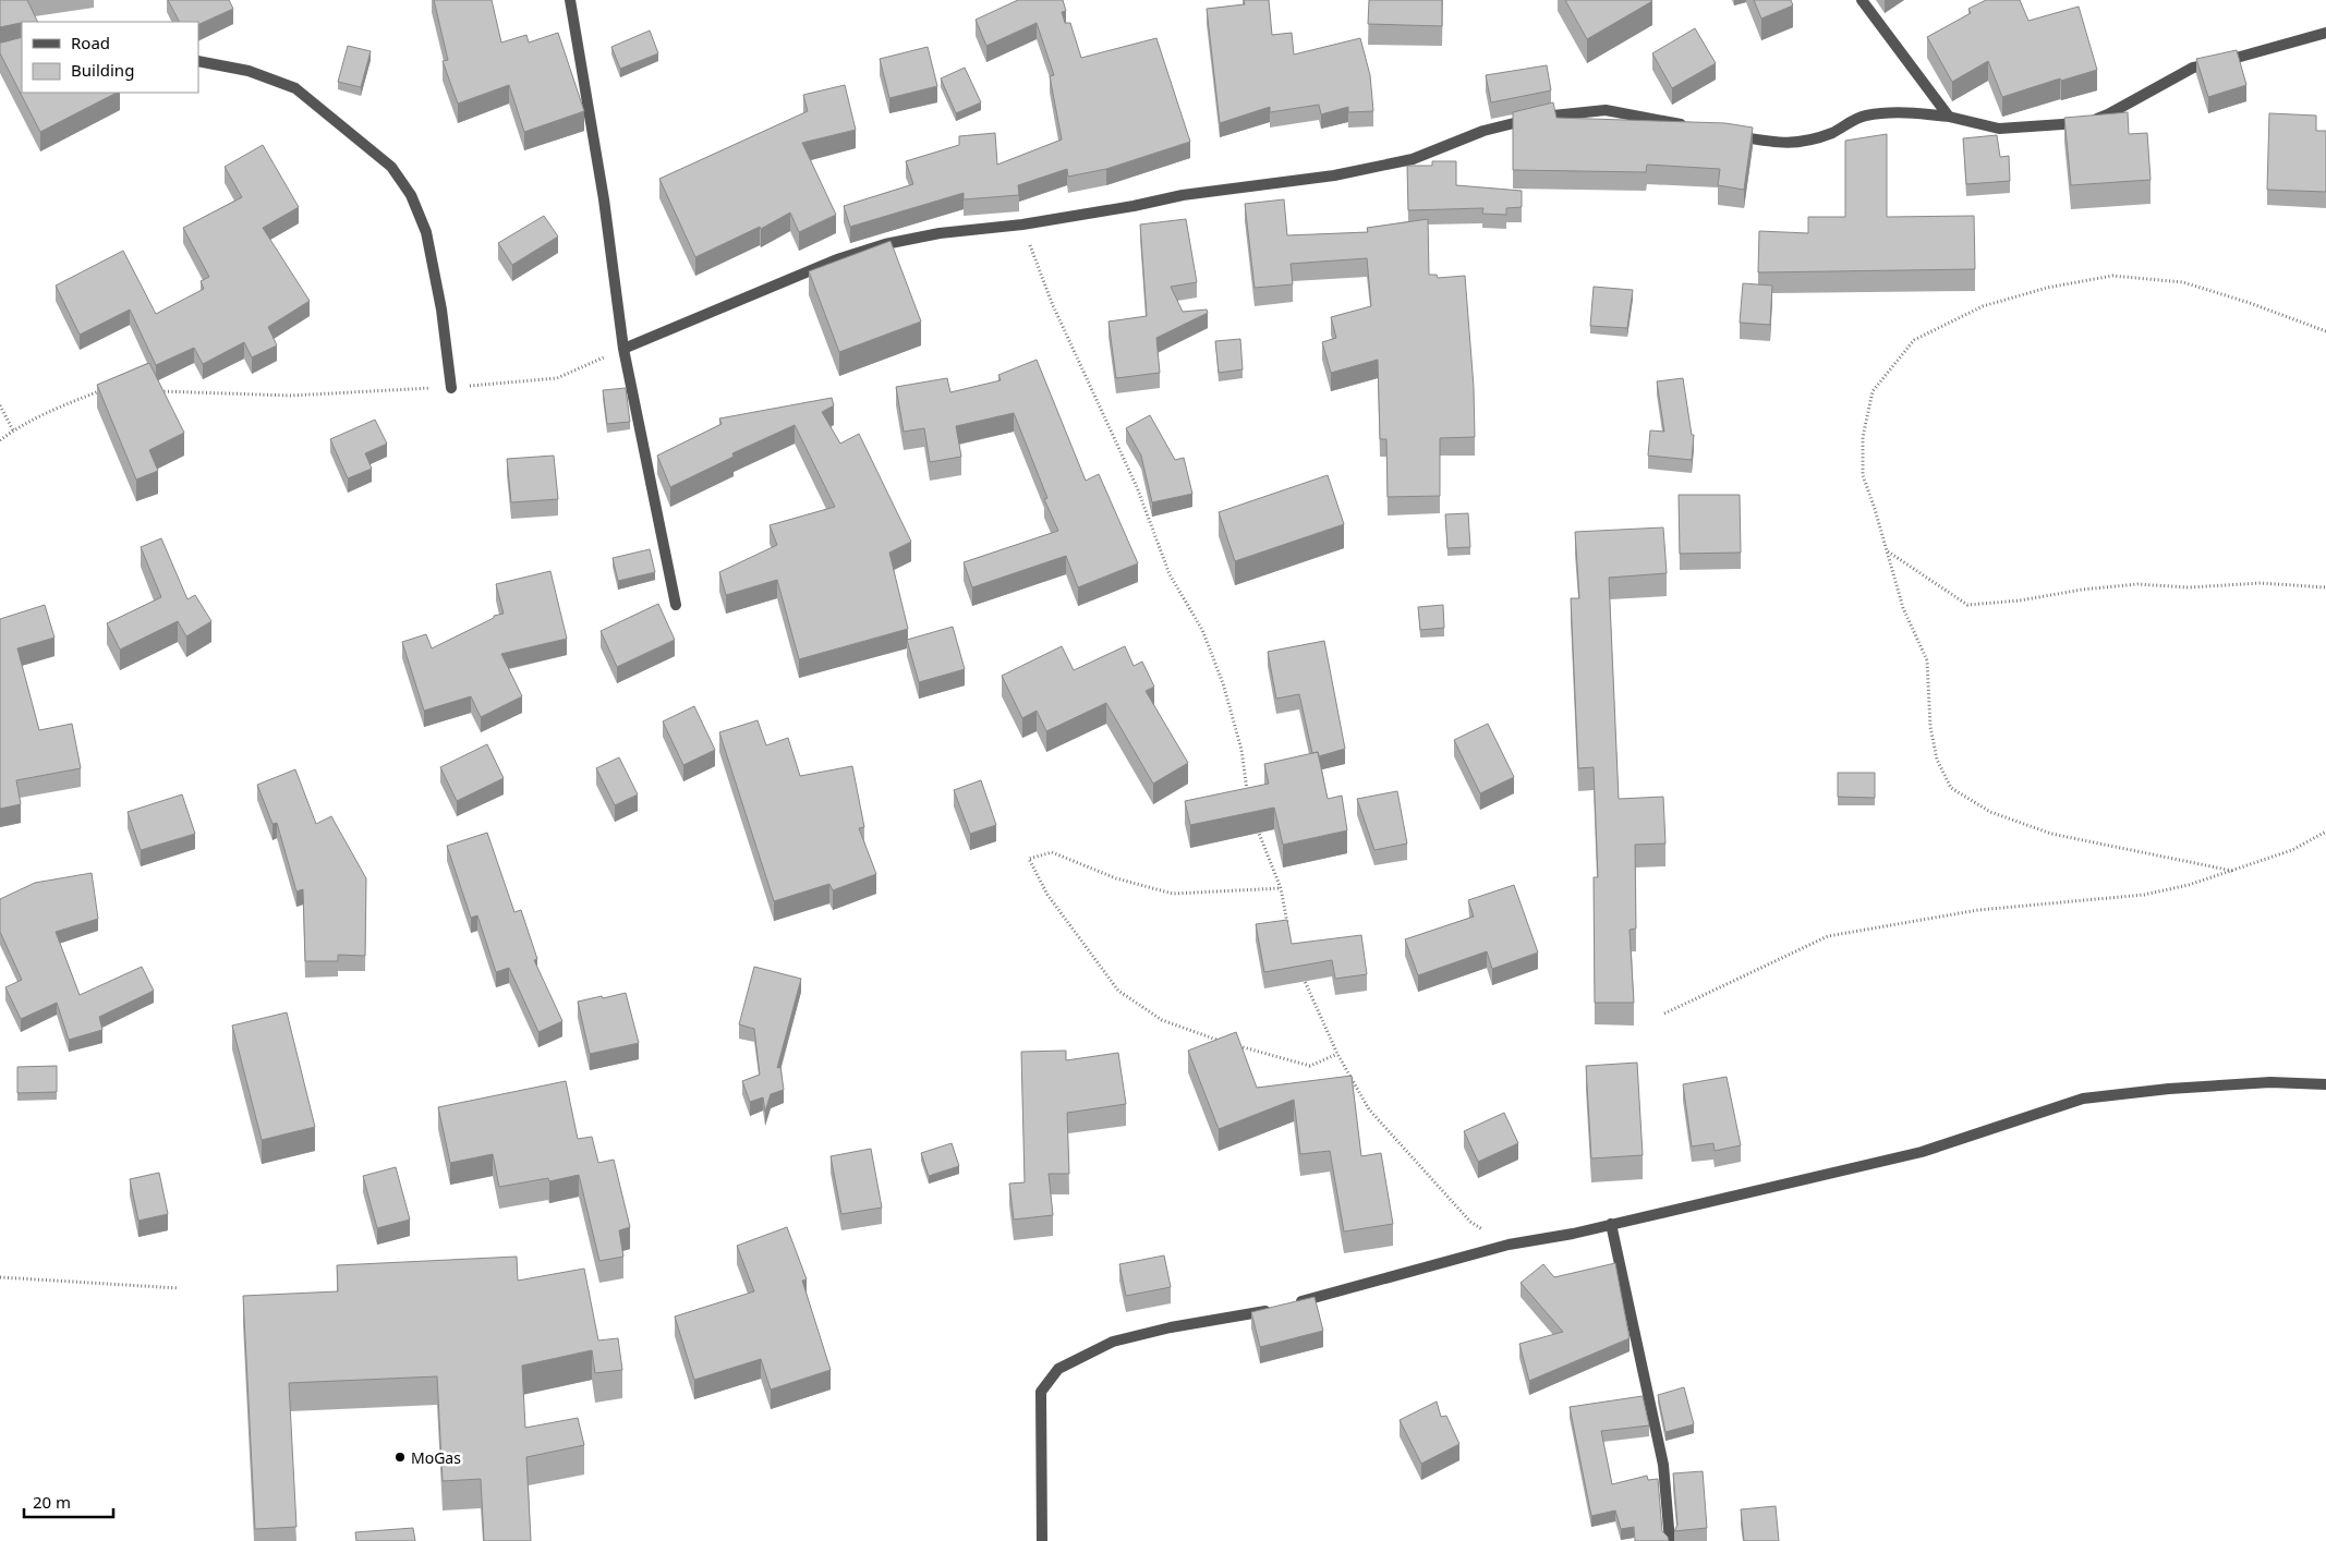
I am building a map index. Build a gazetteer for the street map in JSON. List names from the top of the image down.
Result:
{
  "places": ["MoGas"],
  "legend": ["Road", "Building"],
  "scale_bar": "20 m"
}
